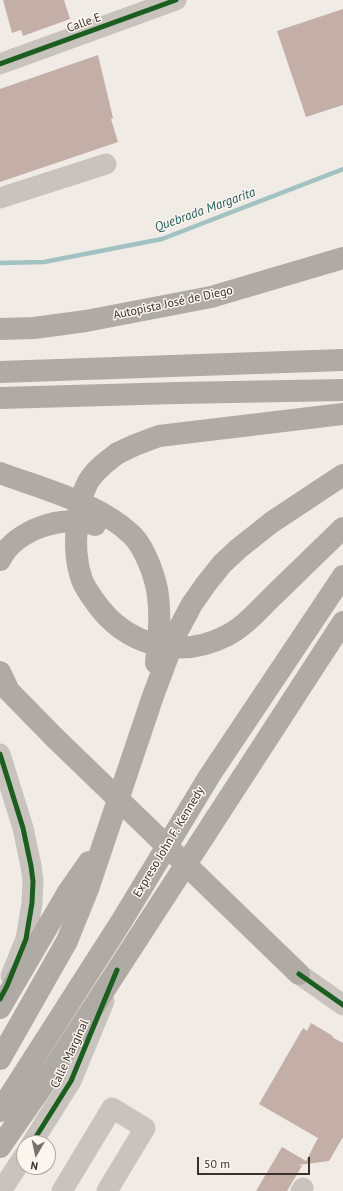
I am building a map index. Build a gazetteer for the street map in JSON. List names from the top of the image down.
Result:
{
  "streets": {
    "highway": ["Autopista José de Diego", "Expreso John F. Kennedy"],
    "street": ["Calle E", "Calle Marginal"]
  },
  "crossings": [
    ["Expreso John F. Kennedy", "Calle Marginal"]
  ],
  "water": ["Quebrada Margarita"],
  "scale_bar": "50 m",
  "north": "bottom"
}
